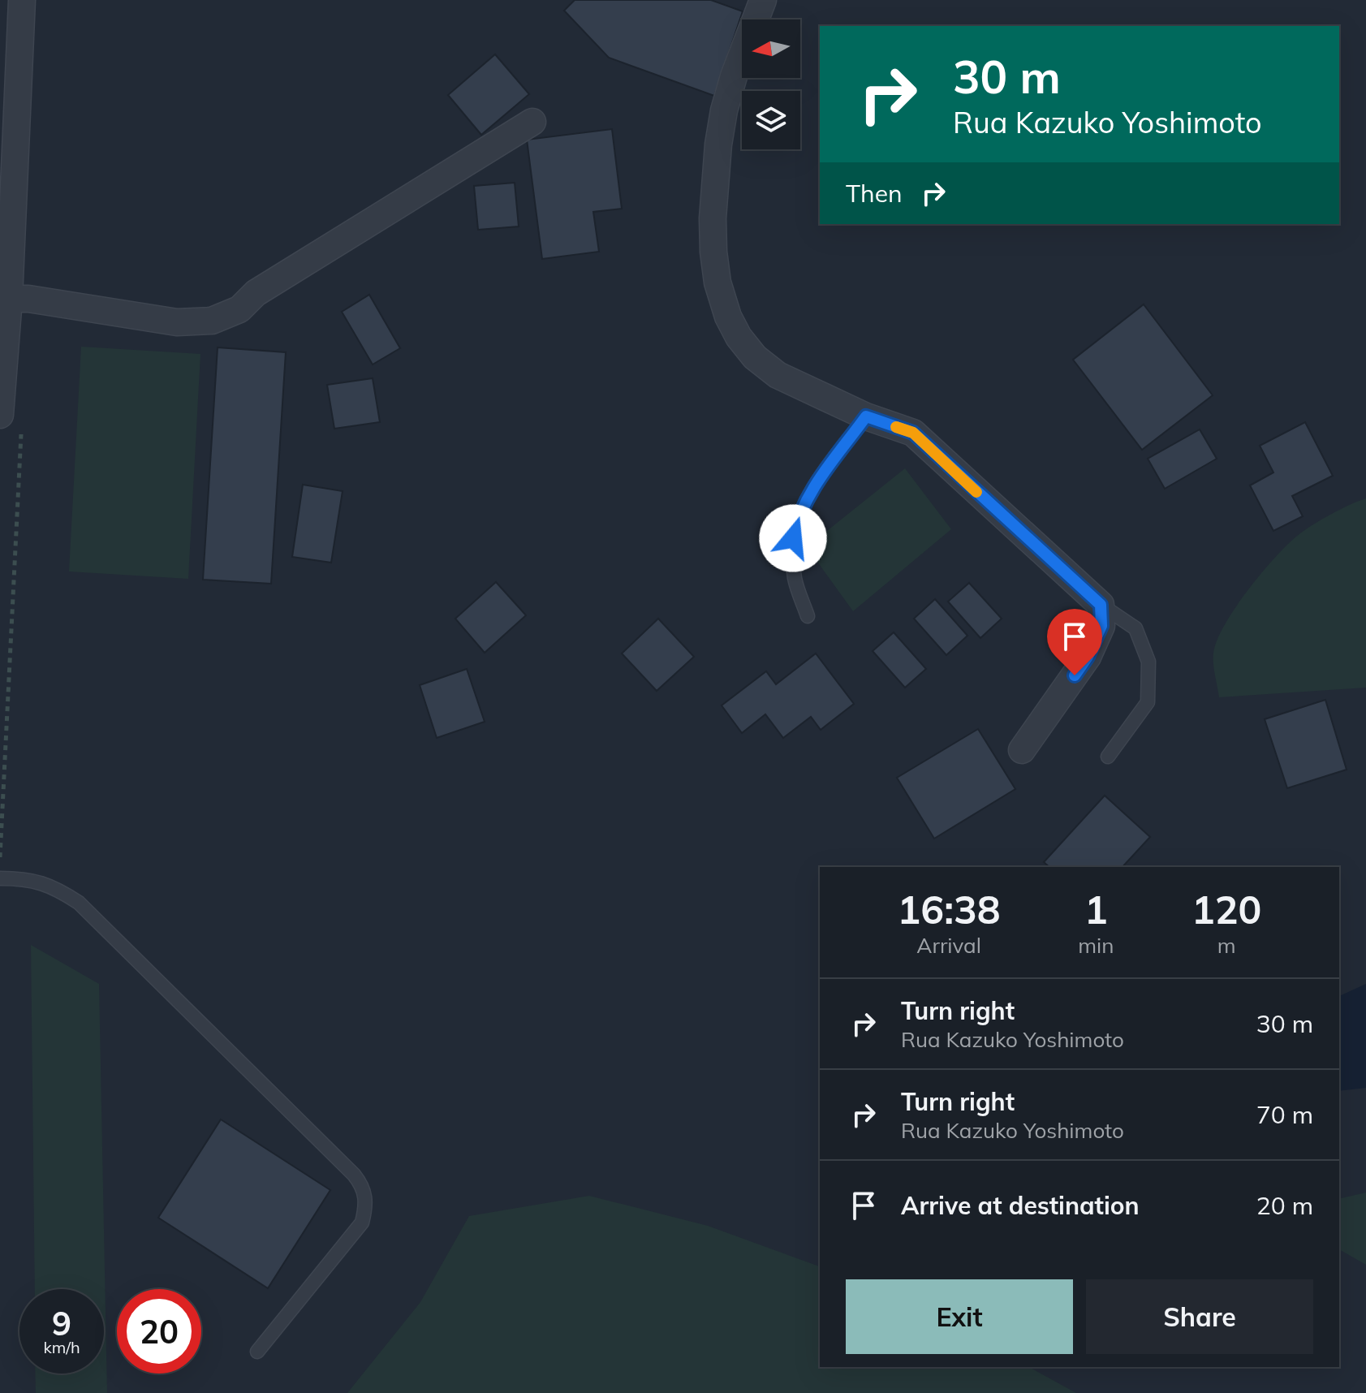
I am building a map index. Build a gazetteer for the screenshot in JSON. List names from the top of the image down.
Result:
{
  "north": "left",
  "page": {
    "turn": ["30 m", "Rua Kazuko Yoshimoto"],
    "then": "Then",
    "eta": [
      "16:38",
      "Arrival",
      "1",
      "min",
      "120",
      "m"
    ],
    "list": [
      {
        "name": "Turn right",
        "note": "Rua Kazuko Yoshimoto",
        "value": "30 m"
      },
      {
        "name": "Turn right",
        "note": "Rua Kazuko Yoshimoto",
        "value": "70 m"
      },
      {
        "name": "Arrive at destination",
        "value": "20 m"
      }
    ],
    "buttons": ["Exit", "Share"],
    "speed": "9 km/h",
    "limit": "20"
  }
}
